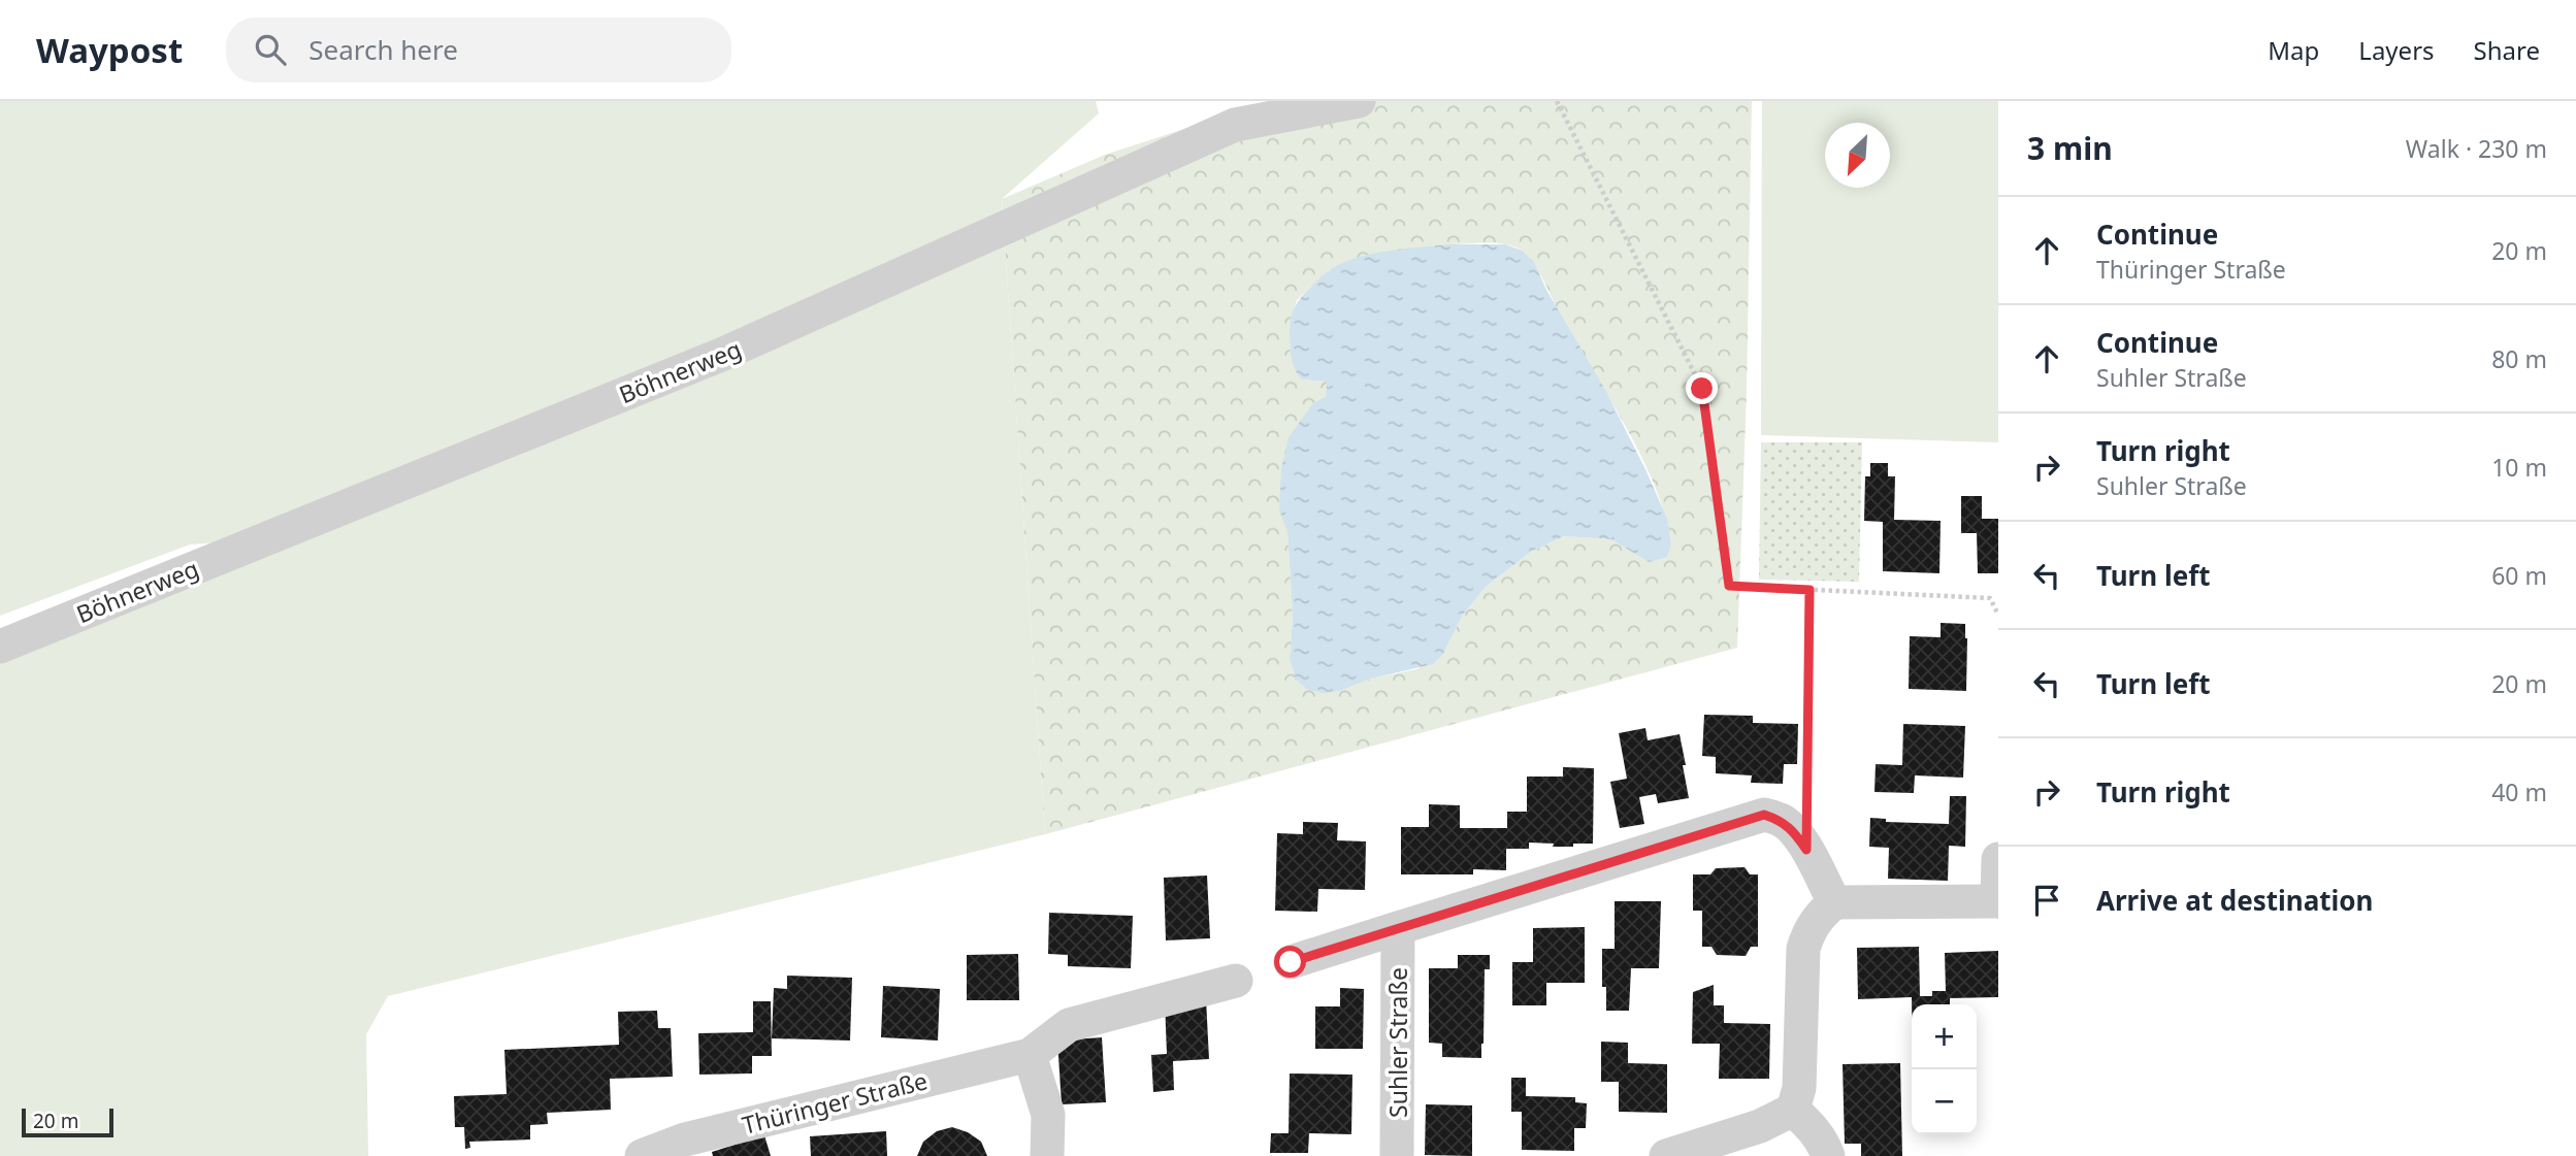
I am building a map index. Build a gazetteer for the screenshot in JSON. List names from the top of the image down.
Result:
{
  "streets": {
    "street": ["Böhnerweg", "Suhler Straße", "Thüringer Straße"]
  },
  "scale_bar": "20 m",
  "north": "bottom left",
  "page": {
    "header": "Waypost",
    "search": "Search here",
    "nav": ["Map", "Layers", "Share"],
    "heading": ["3 min", "Walk · 230 m"],
    "list": [
      ["Continue", "Thüringer Straße", "20 m"],
      ["Continue", "Suhler Straße", "80 m"],
      ["Turn right", "Suhler Straße", "10 m"],
      ["Turn left", "60 m"],
      ["Turn left", "20 m"],
      ["Turn right", "40 m"],
      "Arrive at destination"
    ],
    "map_buttons": ["+", "−"],
    "scale": "20 m"
  }
}
